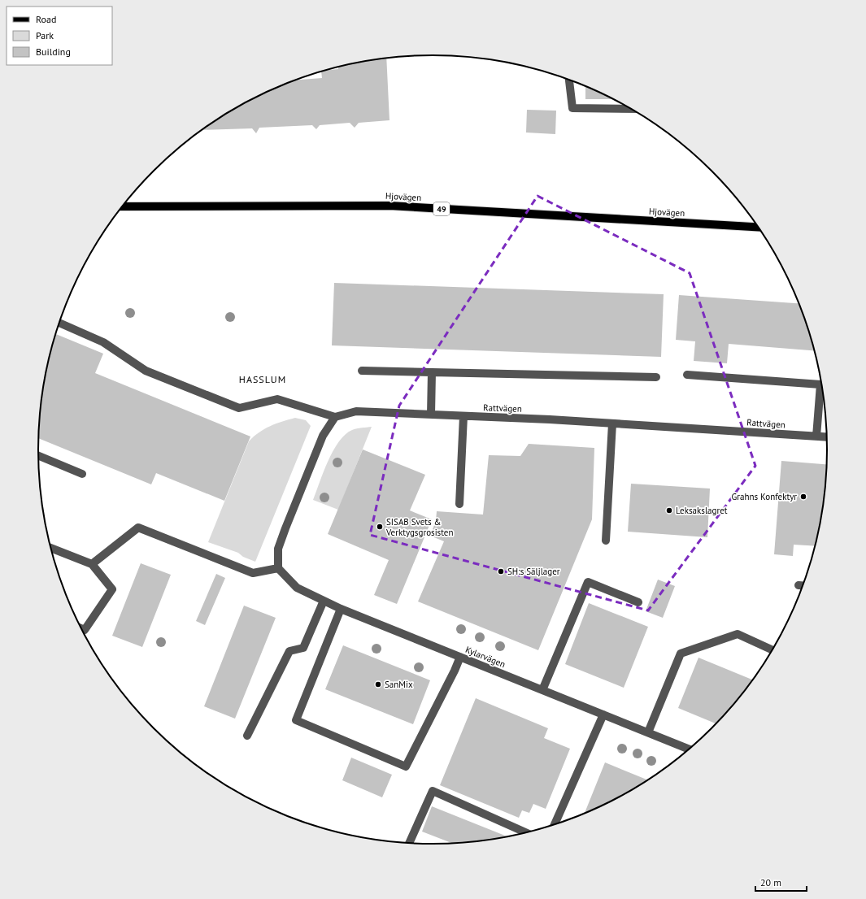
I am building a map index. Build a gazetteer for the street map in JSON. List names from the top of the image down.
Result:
{
  "streets": {
    "main road": ["Hjovägen", "49"],
    "street": ["Rattvägen", "Kylarvägen"]
  },
  "districts": ["HASSLUM"],
  "places": [
    "Grahns Konfektyr",
    "Leksakslagret",
    "SISAB Svets & Verktygsgrosisten",
    "SH:s Säljlager",
    "SanMix"
  ],
  "legend": ["Road", "Park", "Building"],
  "scale_bar": "20 m"
}
